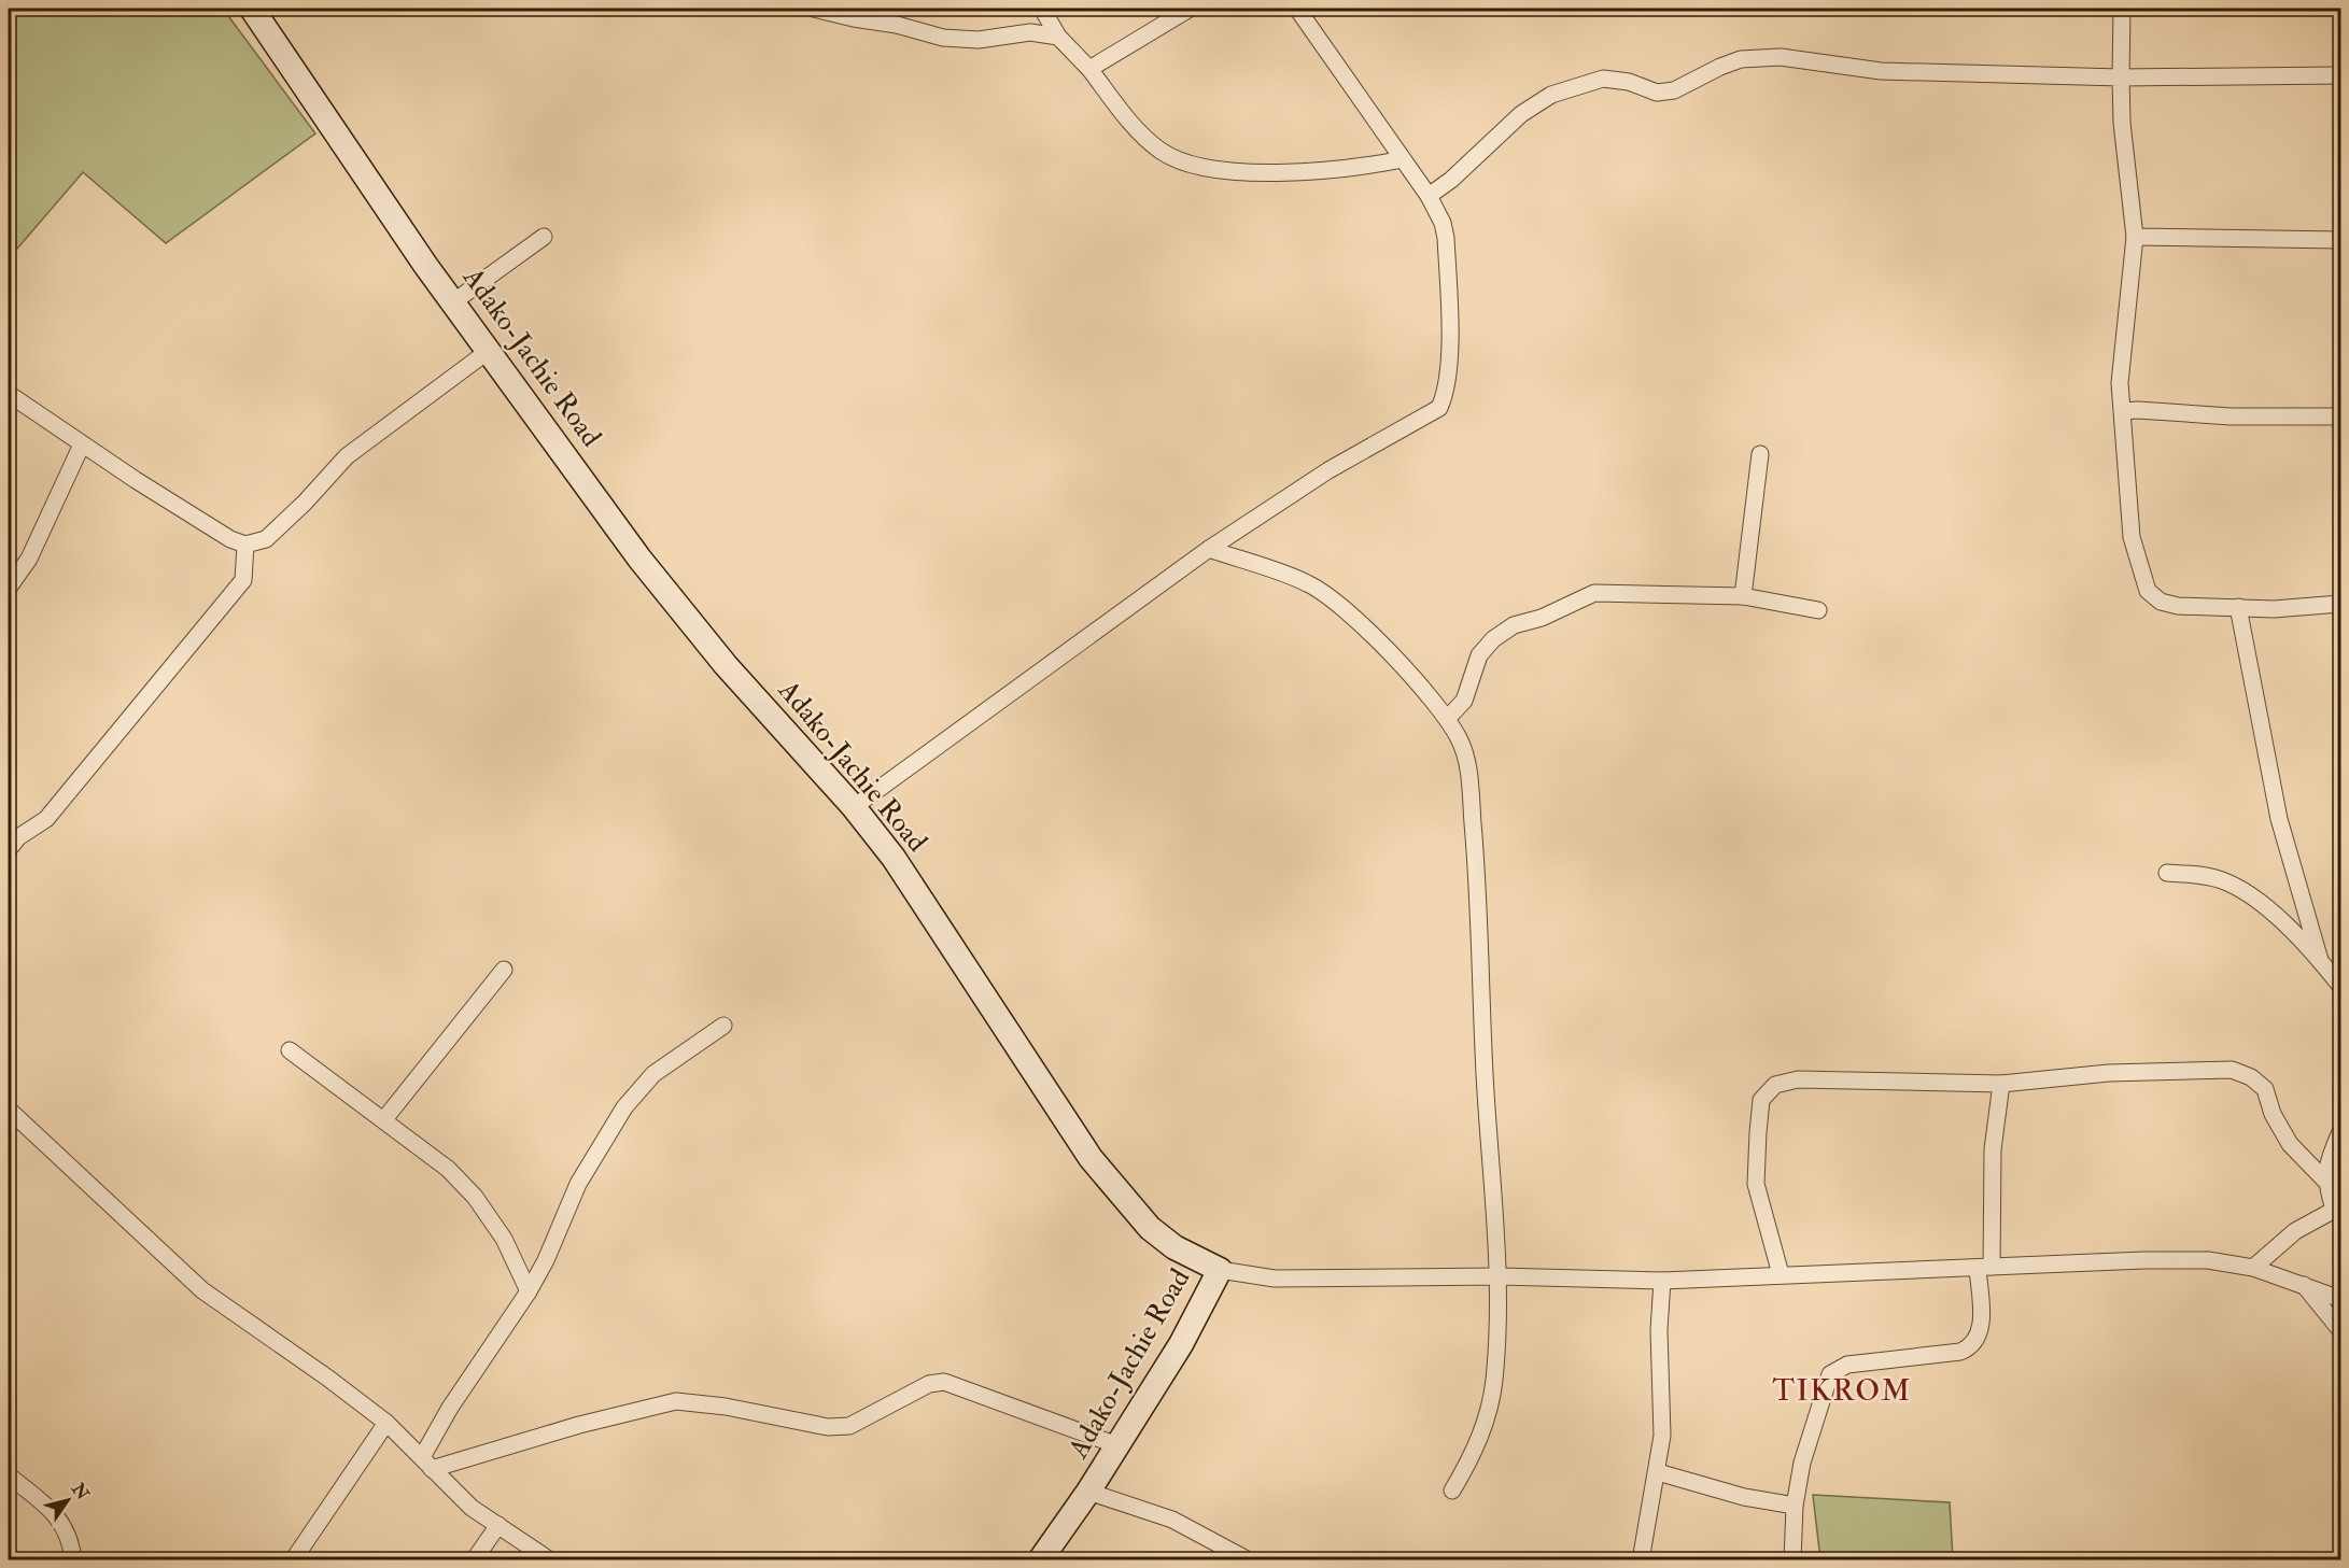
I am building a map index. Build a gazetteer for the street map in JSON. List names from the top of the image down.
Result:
{
  "streets": {
    "street": ["Adako-Jachie Road"]
  },
  "districts": ["TIKROM"],
  "north": "top right"
}
